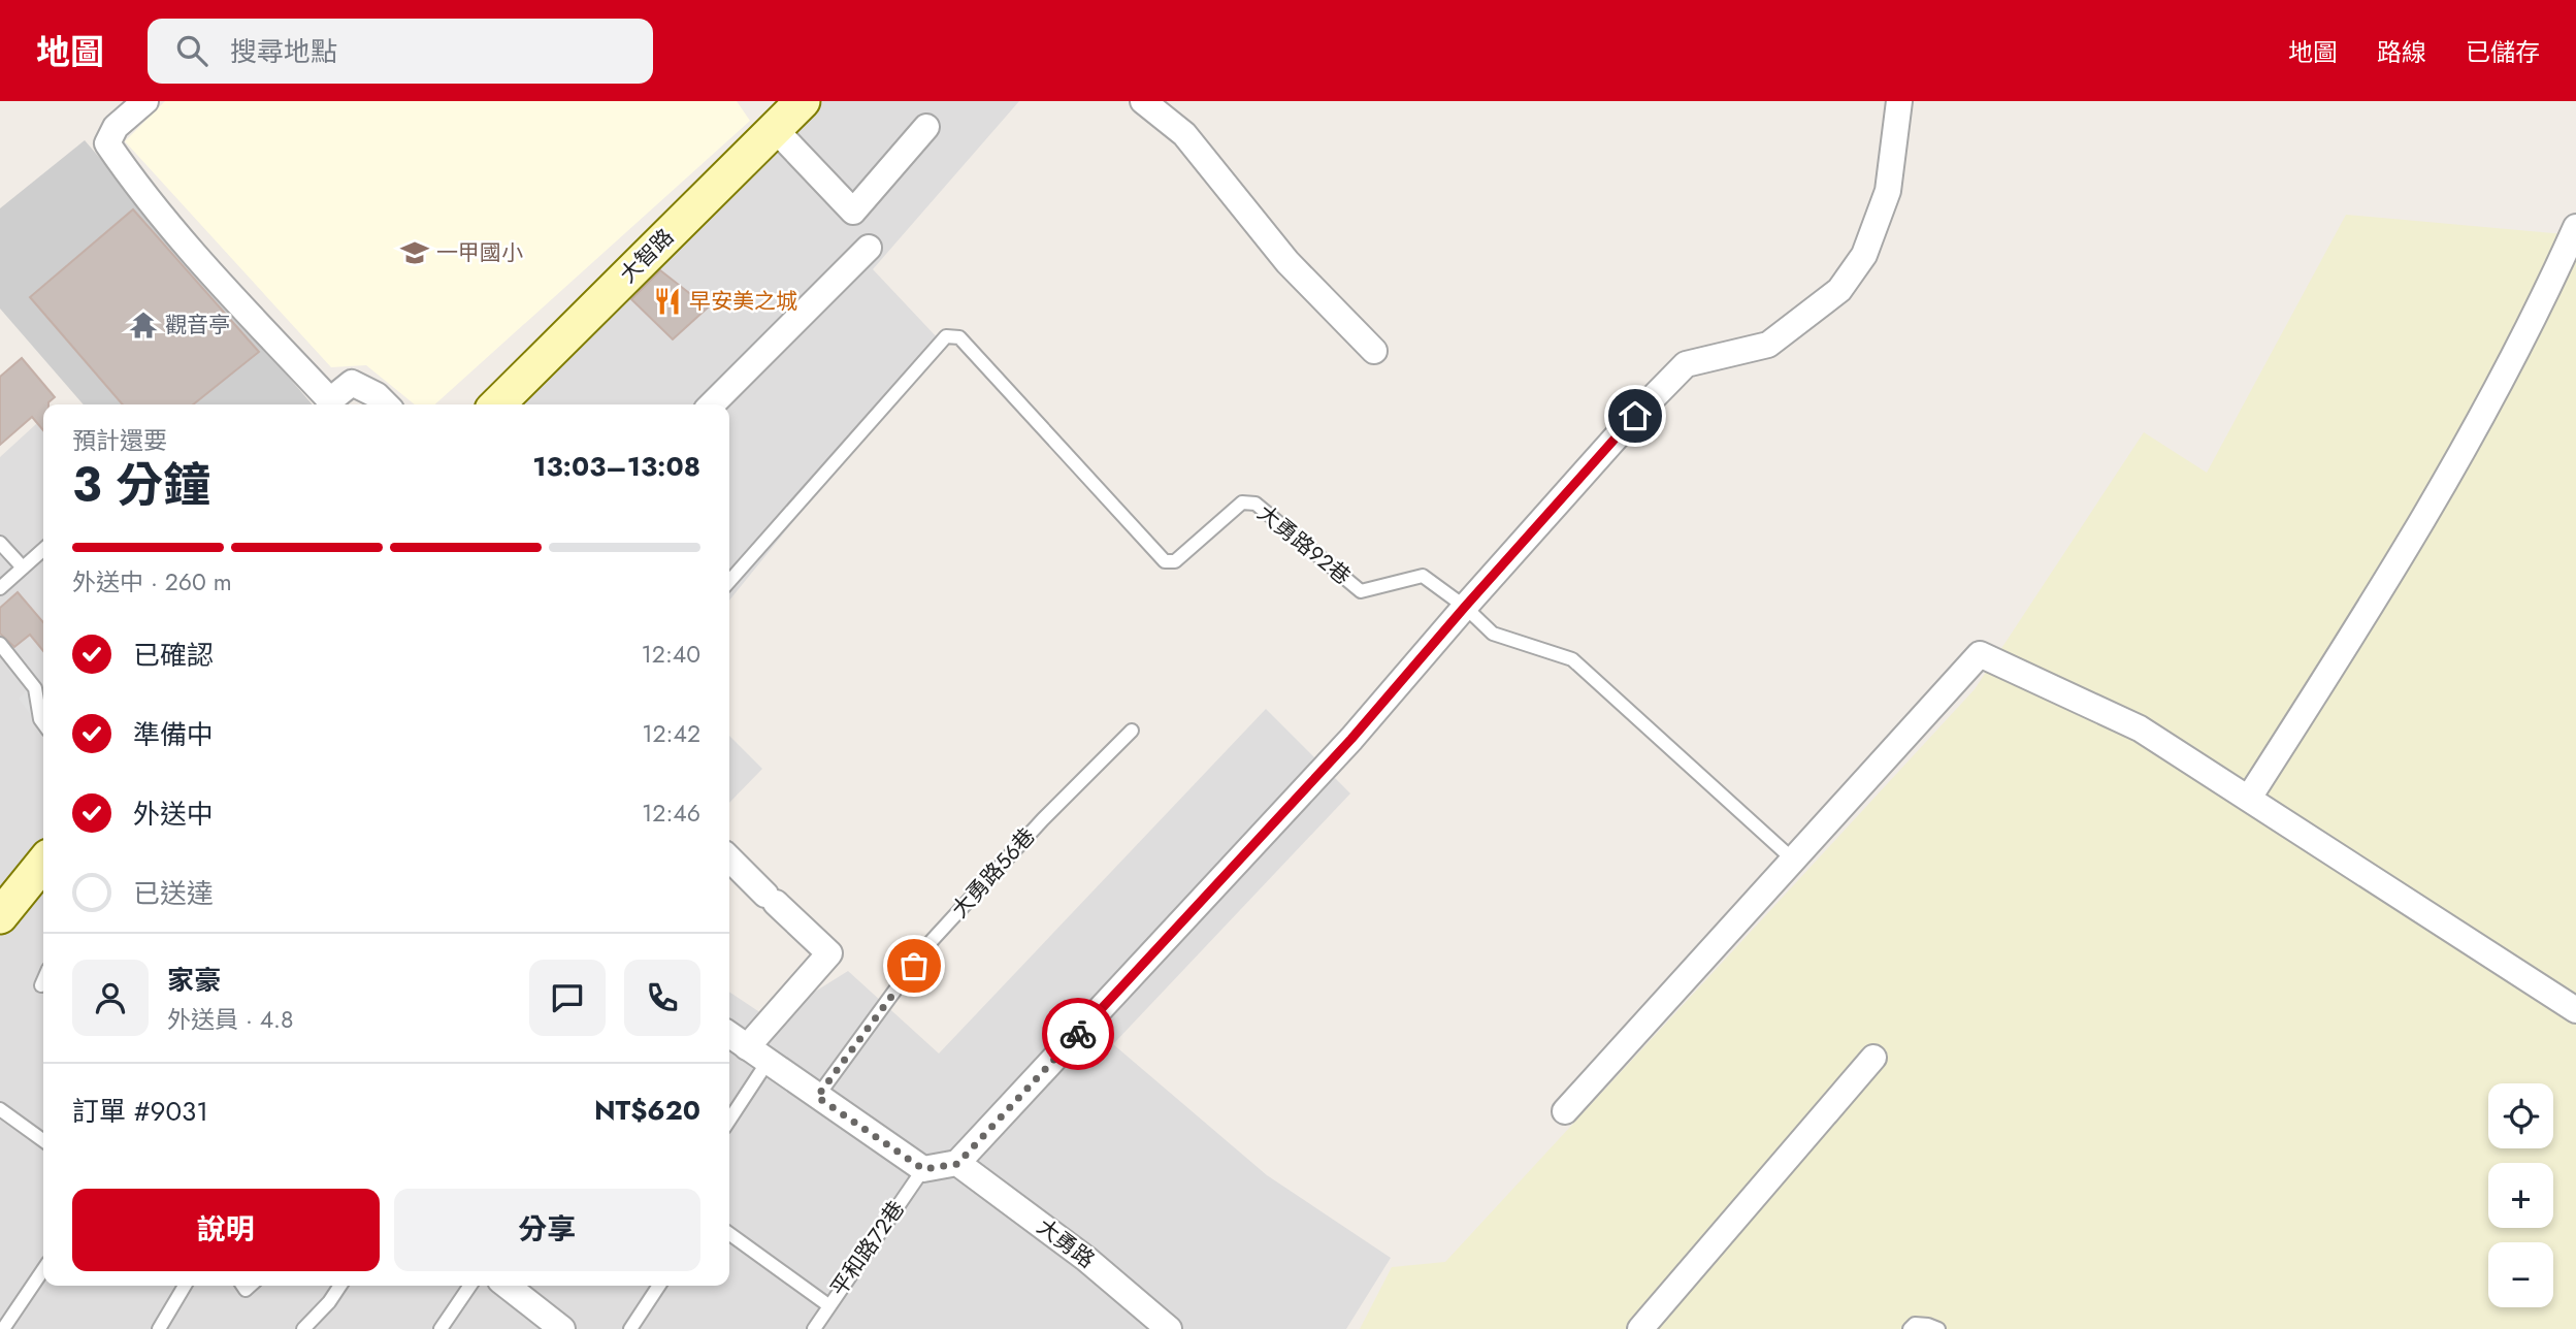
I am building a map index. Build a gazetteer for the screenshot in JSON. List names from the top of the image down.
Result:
{
  "streets": {
    "street": ["大智路", "大勇路"],
    "lane": ["大勇路92巷", "大勇路56巷", "平和路72巷"]
  },
  "places": {
    "school or university": ["一甲國小"],
    "restaurant": ["早安美之城"],
    "temple": ["觀音亭"]
  },
  "page": {
    "header": "地圖",
    "search": "搜尋地點",
    "nav": ["地圖", "路線", "已儲存"],
    "heading": ["3 分鐘", "預計還要", "13:03–13:08"],
    "panel": [
      "家豪",
      "外送員 · 4.8",
      "訂單 #9031",
      "NT$620"
    ],
    "bar": "外送中 · 260 m",
    "list": [
      ["已確認", "12:40"],
      ["準備中", "12:42"],
      ["外送中", "12:46"],
      "已送達"
    ],
    "map_buttons": ["+", "−"],
    "buttons": ["說明", "分享"]
  }
}
